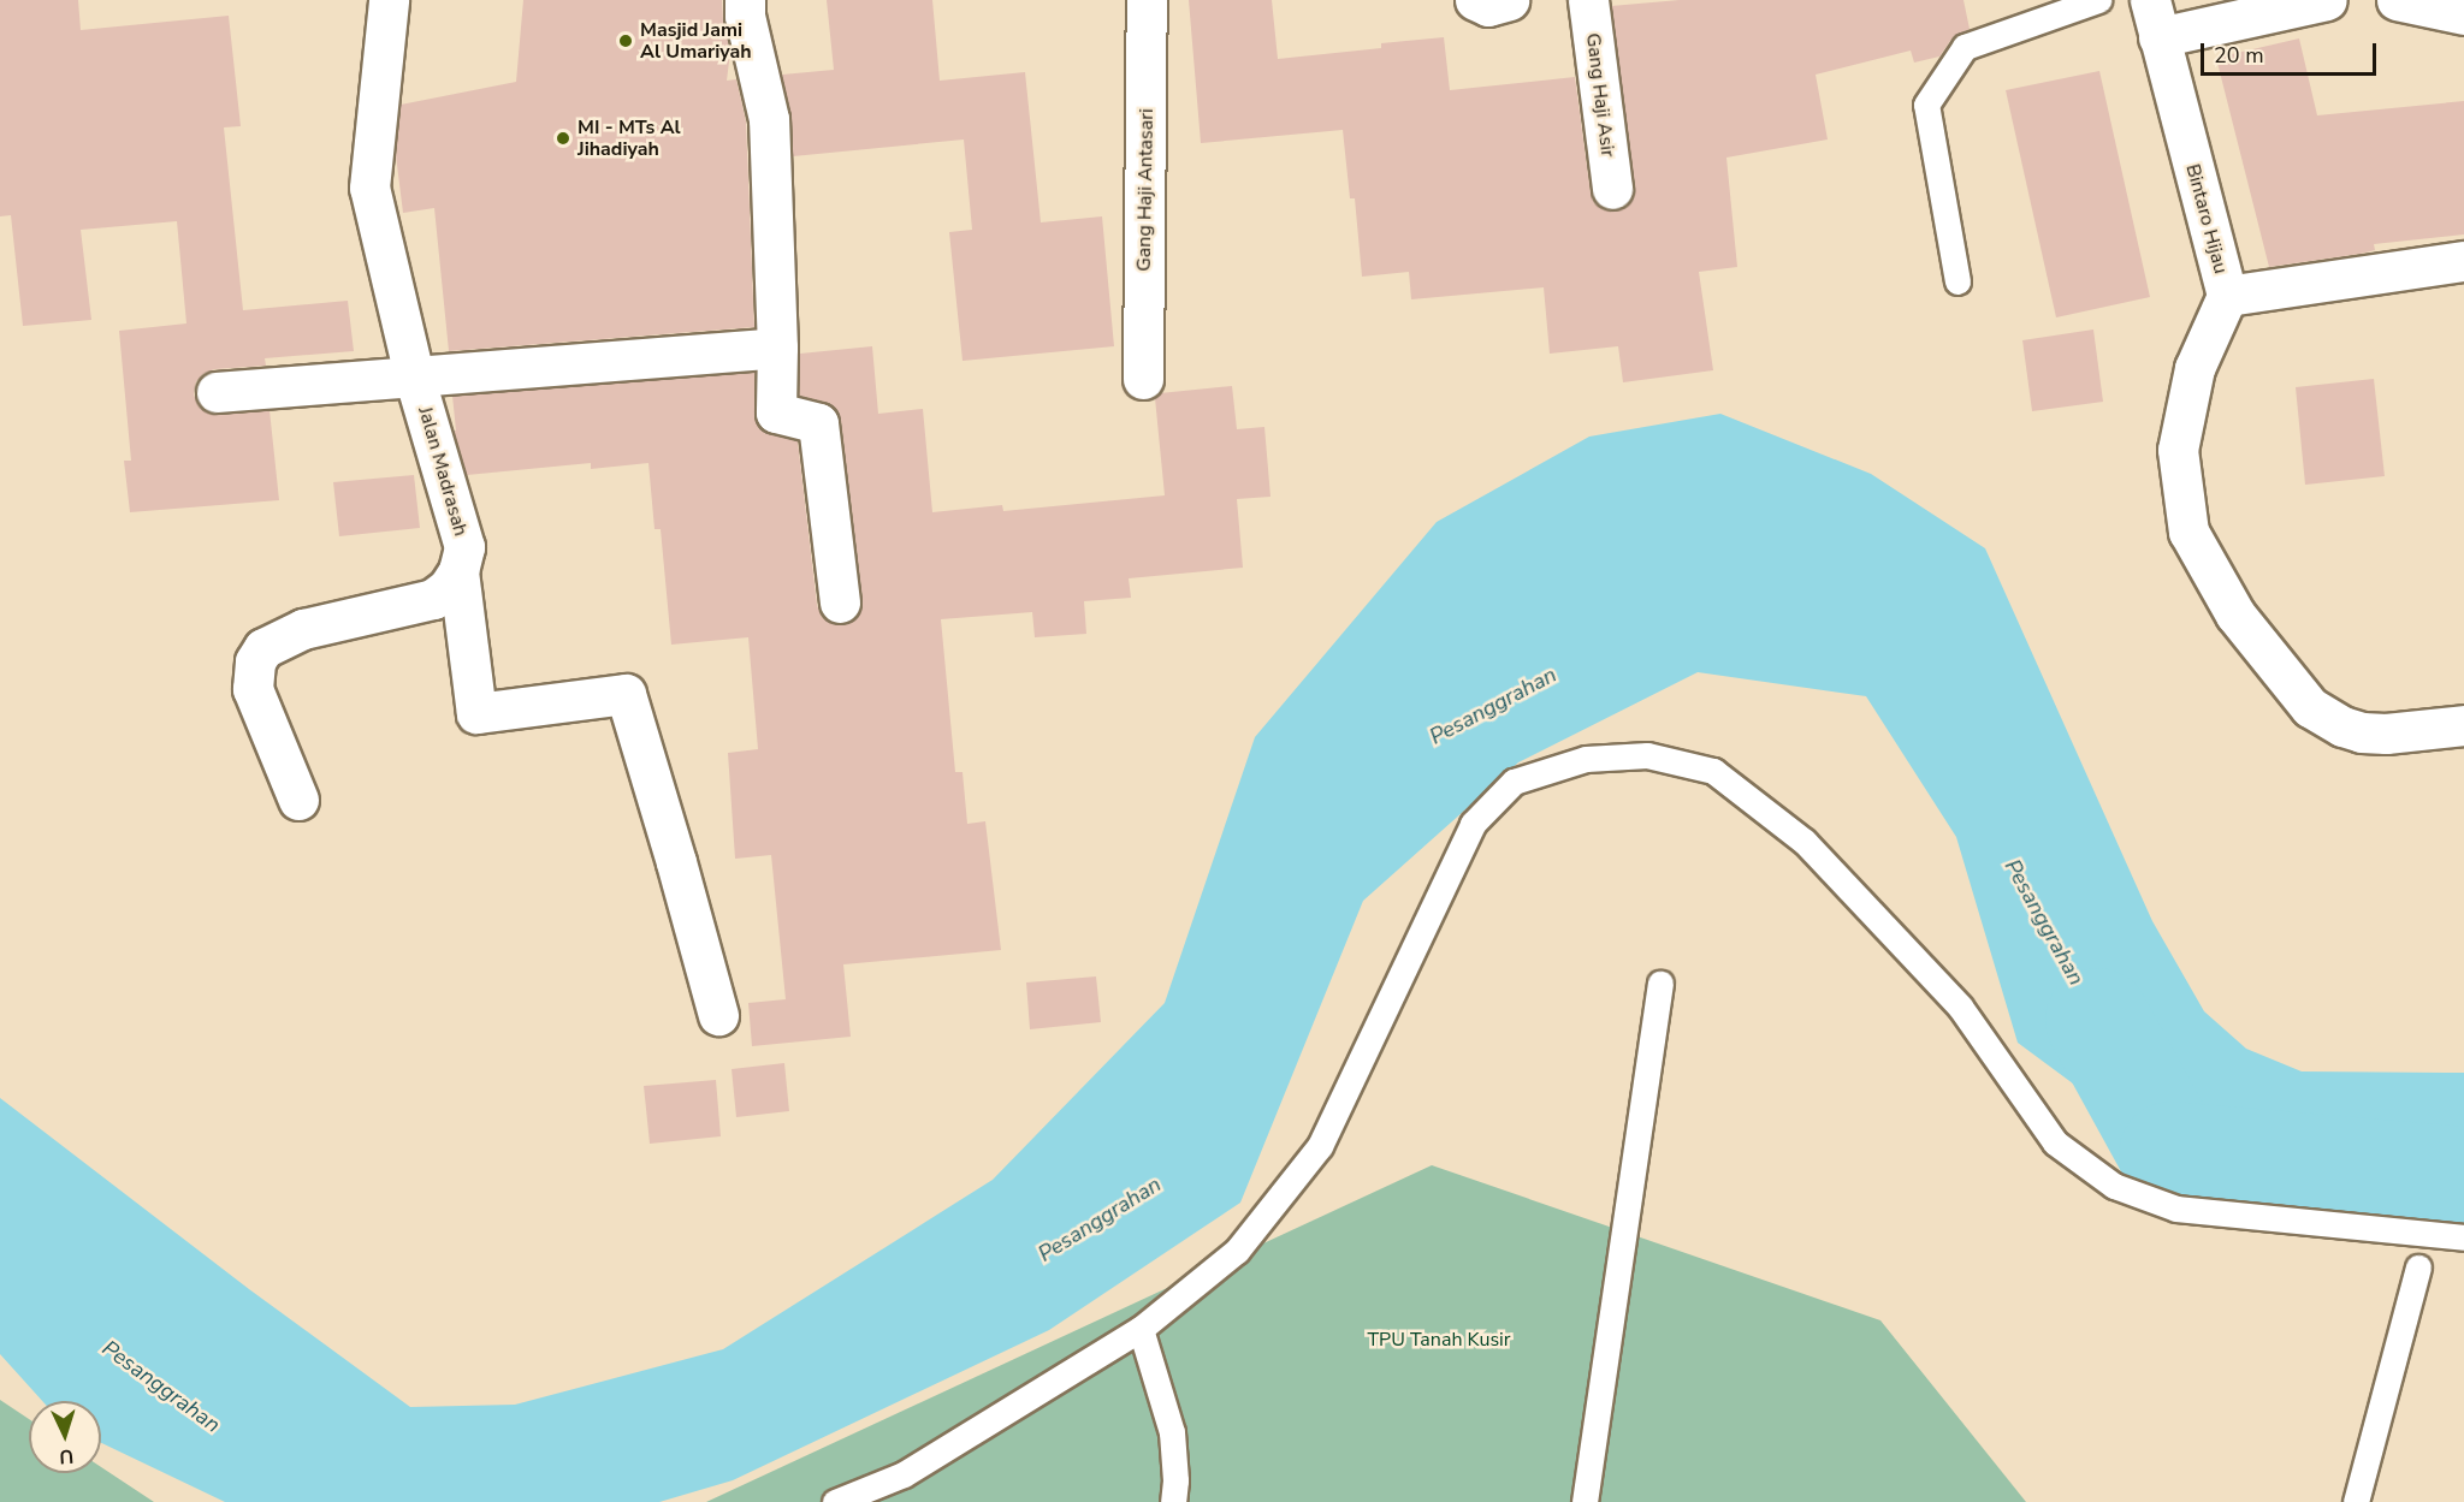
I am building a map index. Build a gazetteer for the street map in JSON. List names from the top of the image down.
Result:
{
  "streets": {
    "street": [
      "Gang Haji Asir",
      "Gang Haji Antasari",
      "Bintaro Hijau",
      "Jalan Madrasah"
    ]
  },
  "water": ["Pesanggrahan"],
  "parks": ["TPU Tanah Kusir"],
  "places": ["Masjid Jami Al Umariyah", "MI - MTs Al Jihadiyah"],
  "scale_bar": "20 m",
  "north": "bottom"
}
